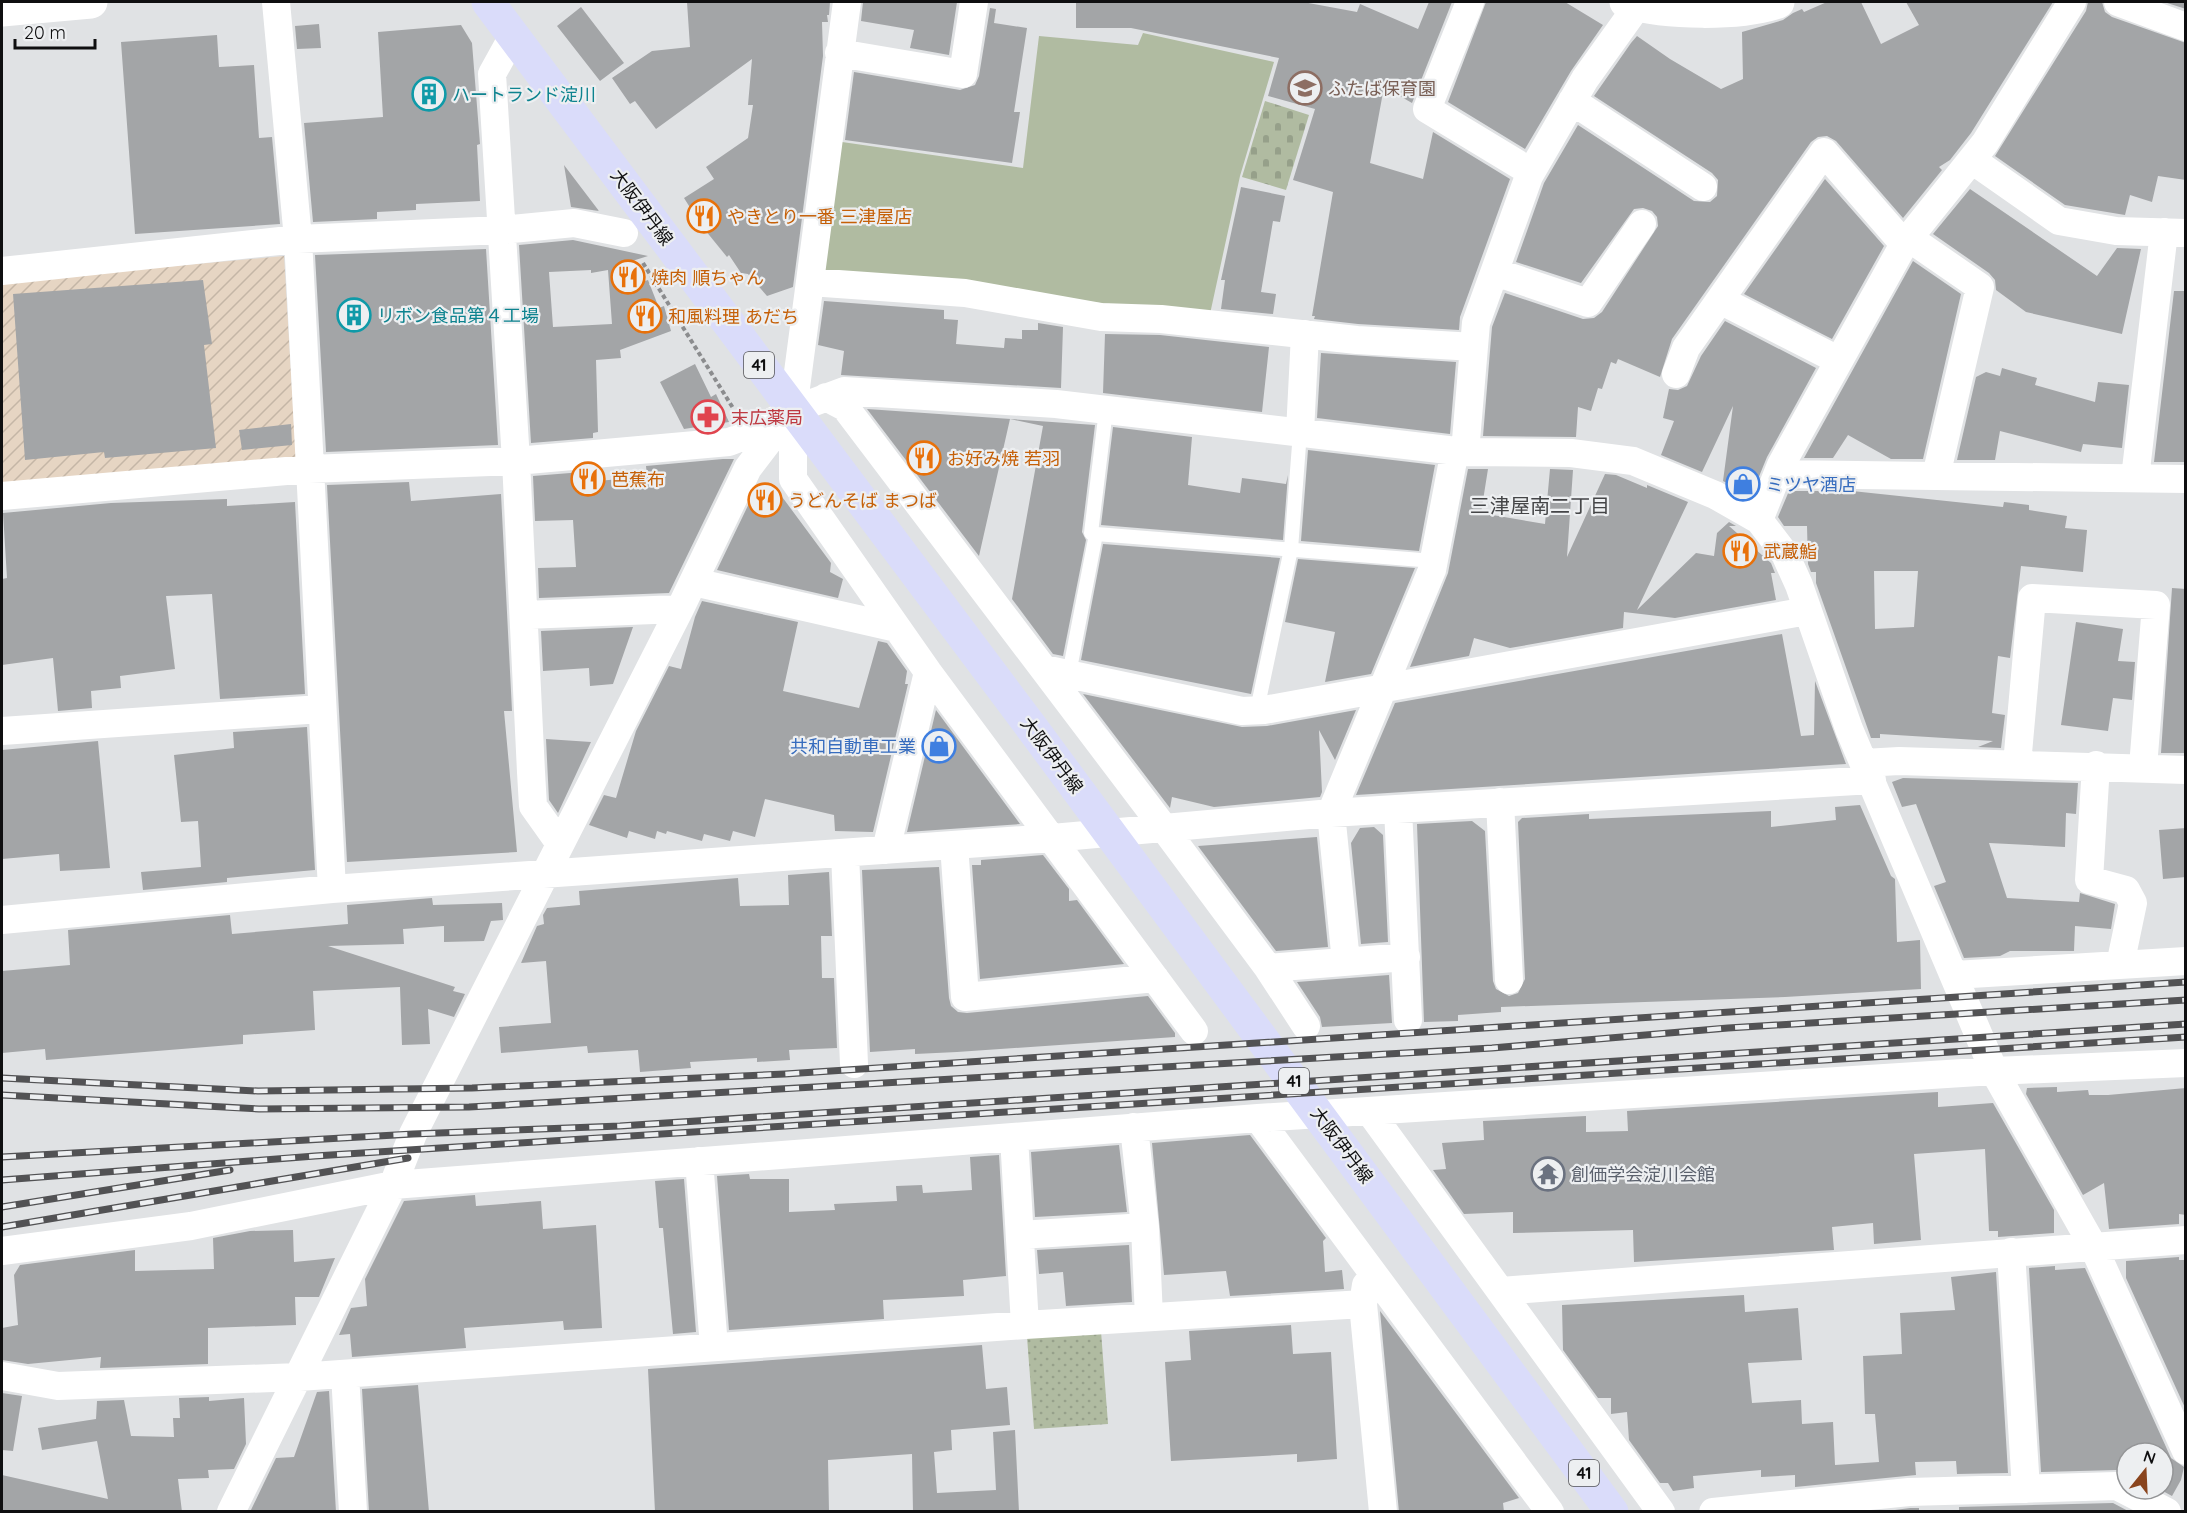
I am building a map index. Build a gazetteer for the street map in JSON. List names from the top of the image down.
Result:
{
  "streets": {
    "main road": ["大阪伊丹線", "41"]
  },
  "districts": ["三津屋南二丁目"],
  "places": {
    "school or university": ["ふたば保育園"],
    "building": ["ハートランド淀川", "リボン食品第４工場"],
    "restaurant": [
      "やきとり一番 三津屋店",
      "焼肉 順ちゃん",
      "和風料理 あだち",
      "お好み焼 若羽",
      "芭蕉布",
      "うどんそば まつば",
      "武蔵鮨"
    ],
    "pharmacy": ["末広薬局"],
    "shop": ["ミツヤ酒店", "共和自動車工業"],
    "temple": ["創価学会淀川会館"]
  },
  "scale_bar": "20 m",
  "north": "top"
}
